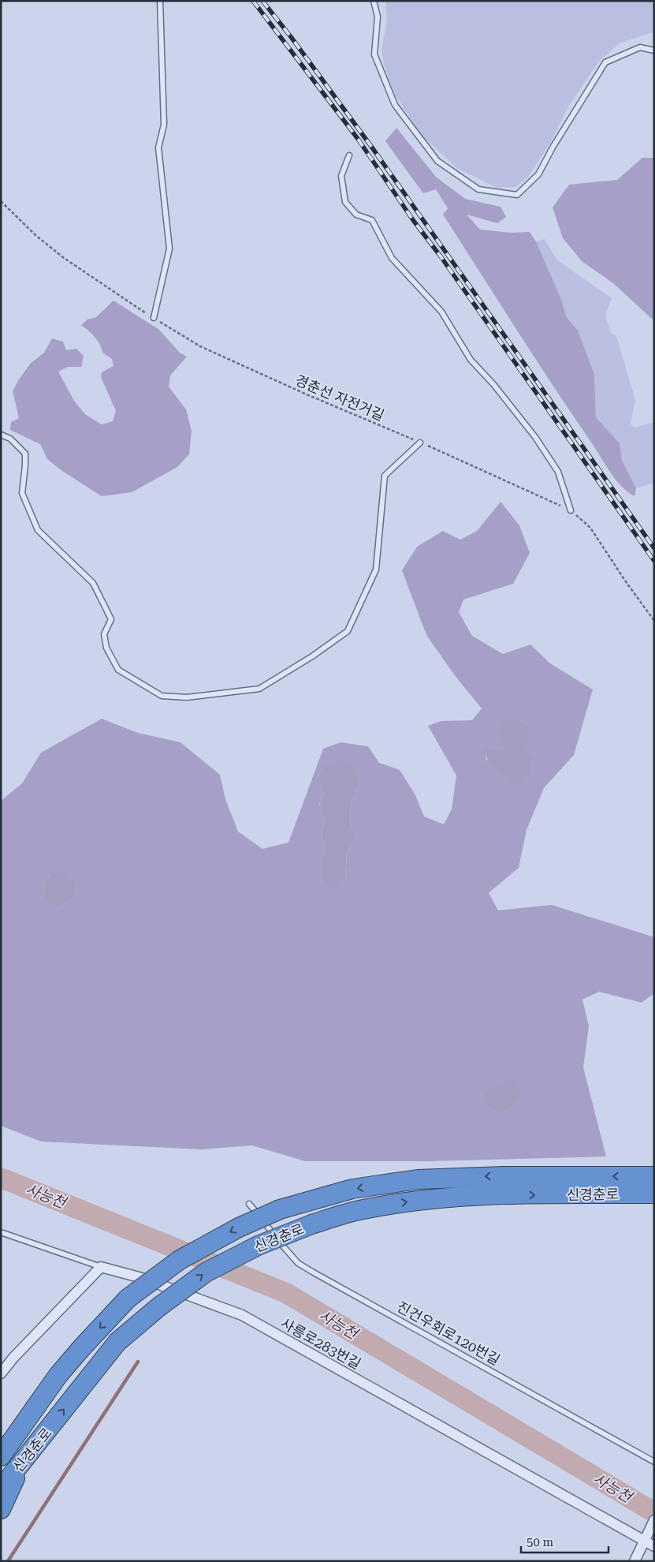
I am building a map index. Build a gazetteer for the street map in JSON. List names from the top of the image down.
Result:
{
  "streets": {
    "highway": ["신경춘로"],
    "street": ["사릉로283번길"],
    "lane": ["진건우회로120번길"],
    "path": ["경춘선 자전거길"]
  },
  "water": ["사능천"],
  "scale_bar": "50 m"
}
